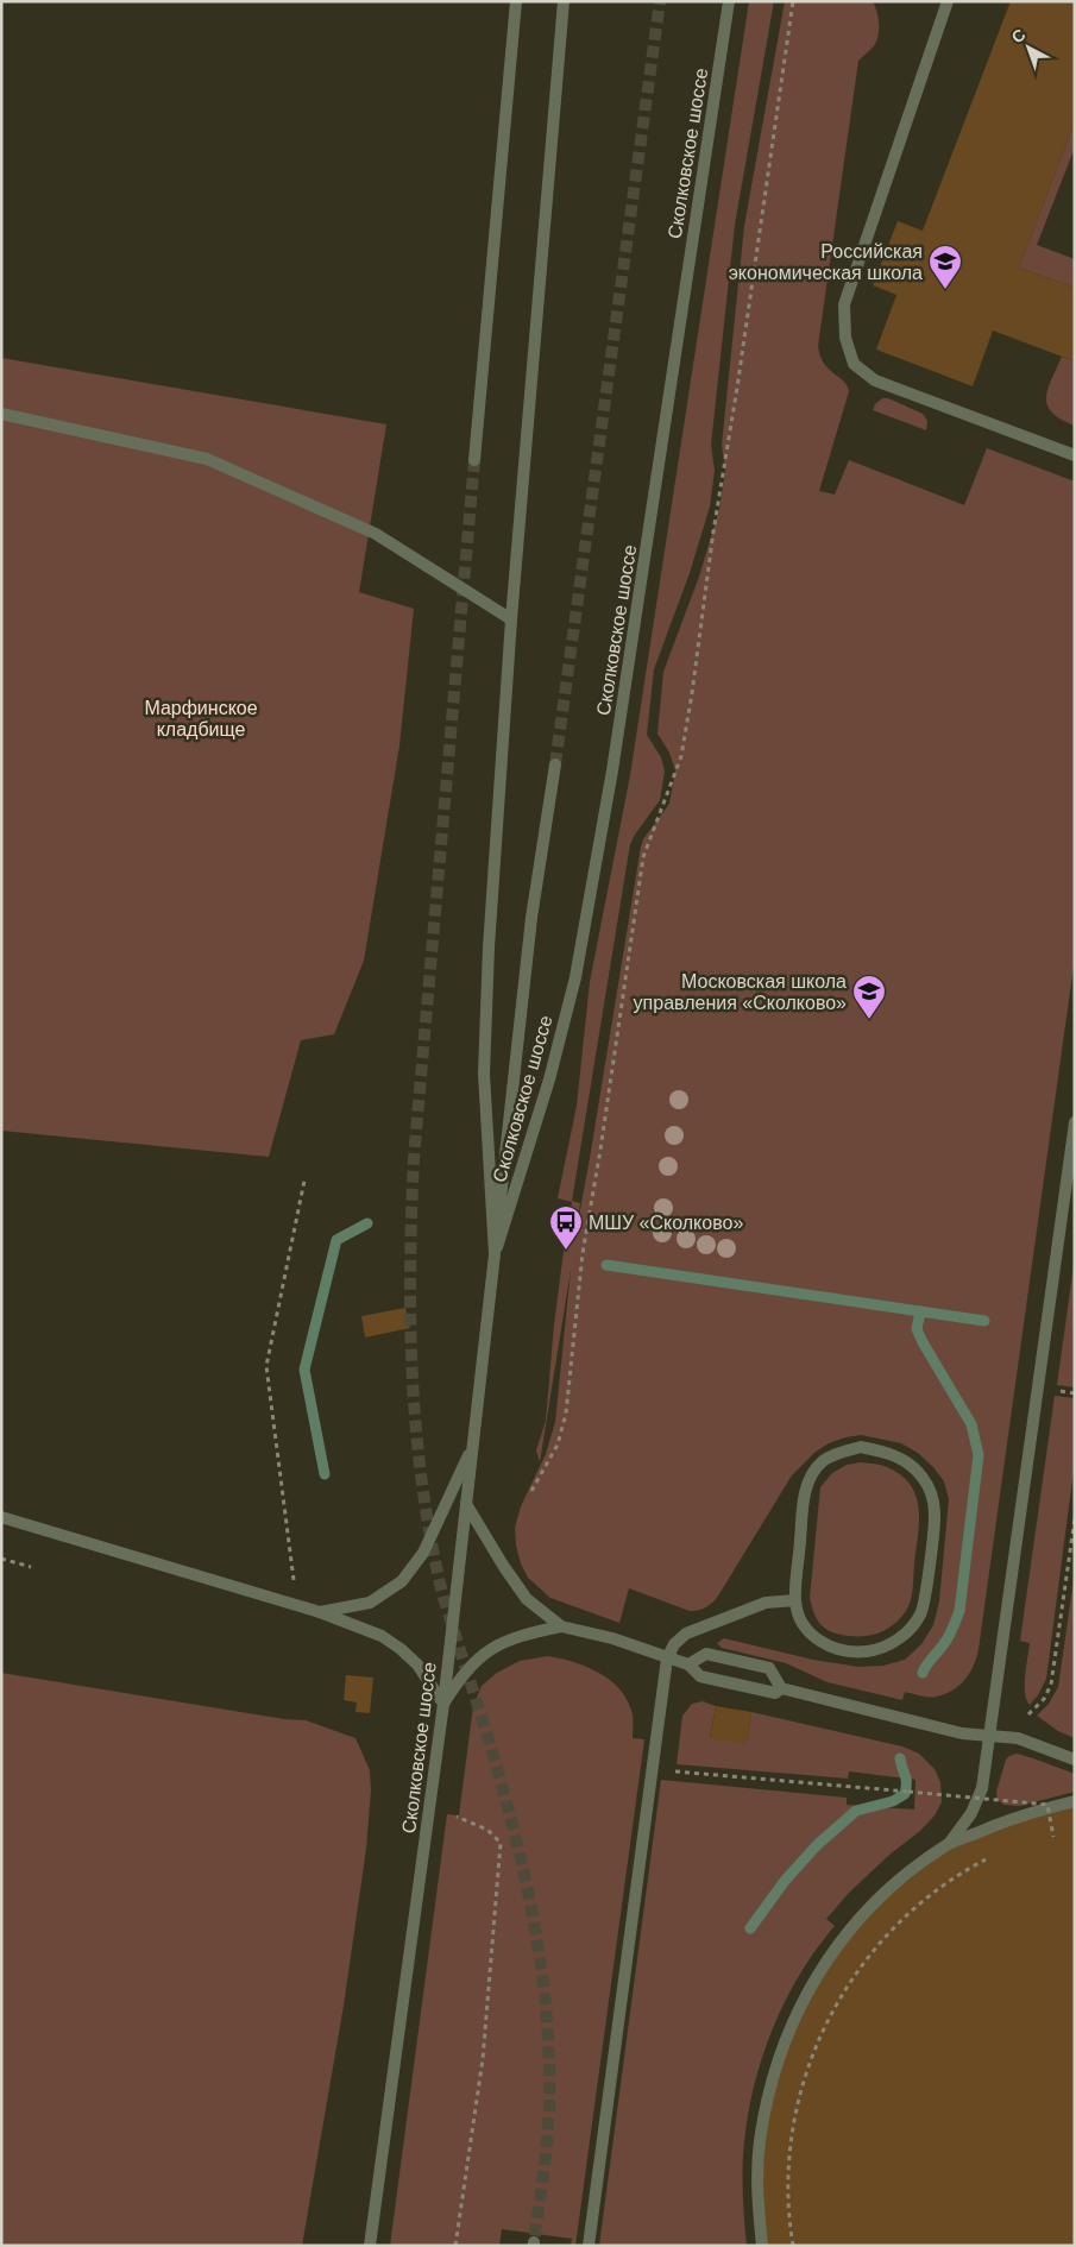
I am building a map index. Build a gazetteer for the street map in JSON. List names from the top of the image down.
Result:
{
  "streets": {
    "street": ["Сколковское шоссе"]
  },
  "parks": ["Марфинское кладбище"],
  "places": {
    "school or university": ["Российская экономическая школа", "Московская школа управления «Сколково»"],
    "bus stop": ["МШУ «Сколково»"]
  },
  "north": "top left"
}
